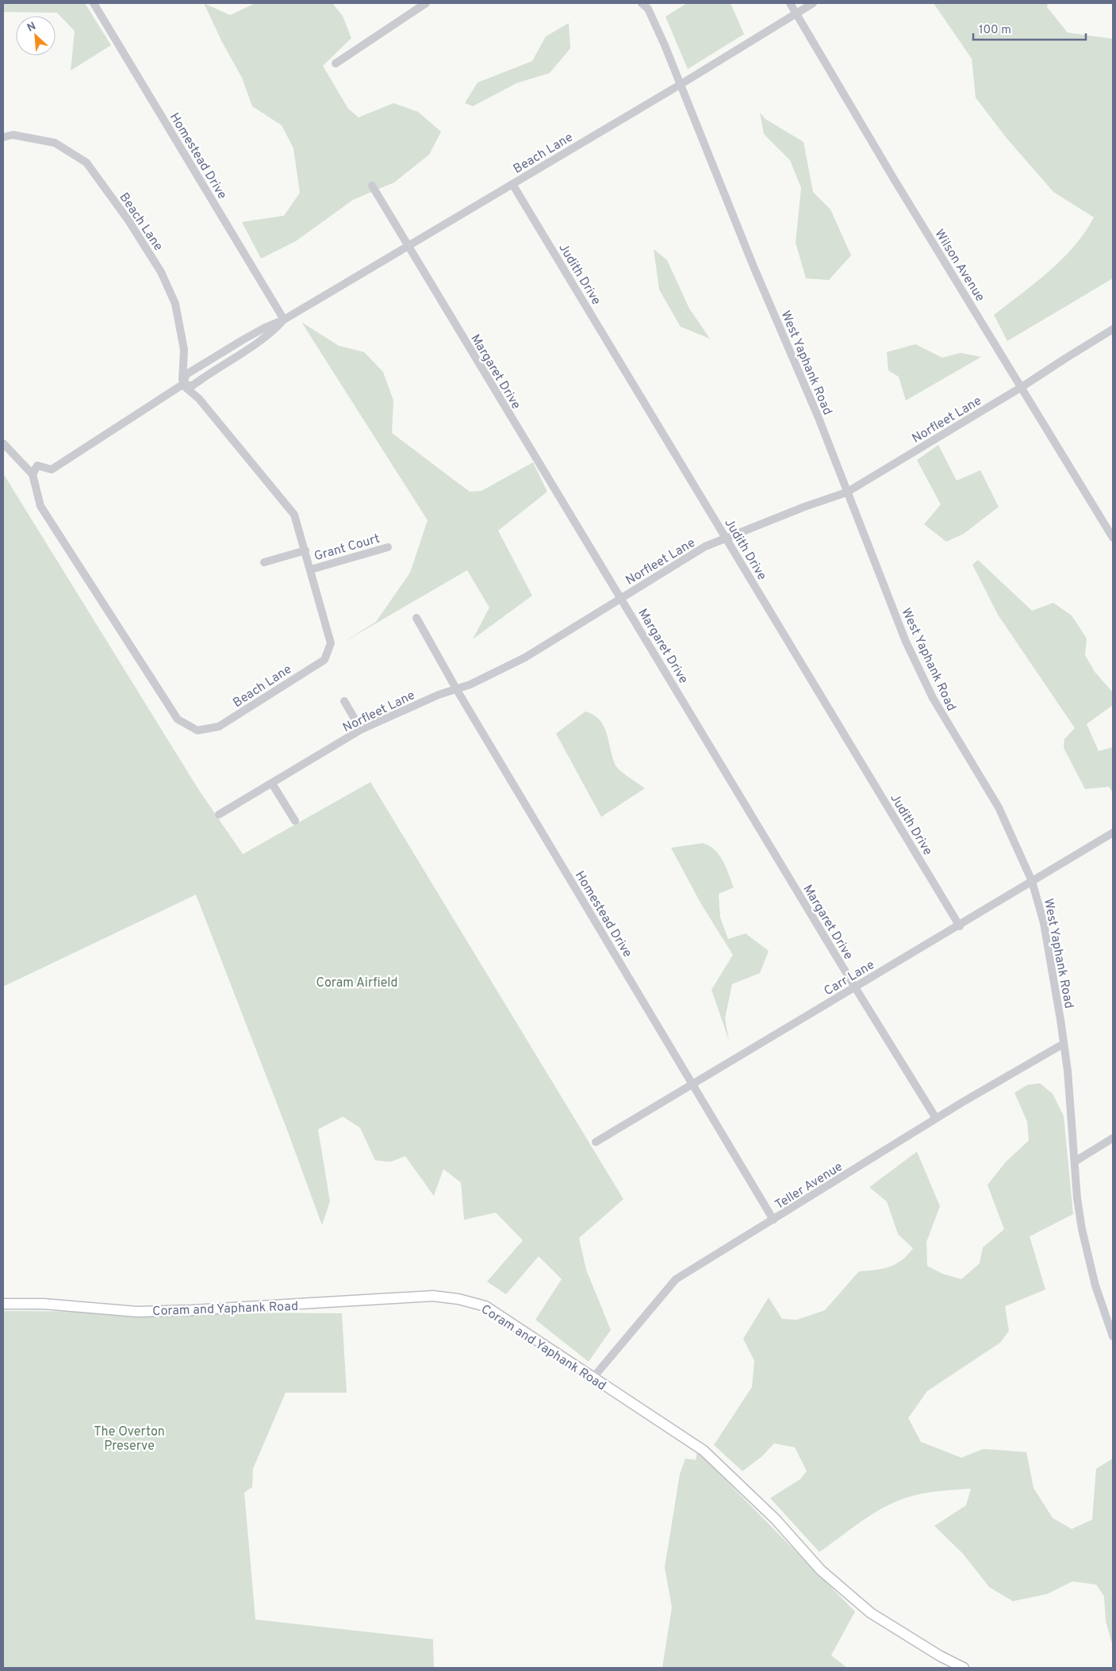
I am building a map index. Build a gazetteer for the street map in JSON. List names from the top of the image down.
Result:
{
  "streets": {
    "main road": ["Coram and Yaphank Road"],
    "street": [
      "Beach Lane",
      "Homestead Drive",
      "Wilson Avenue",
      "Judith Drive",
      "West Yaphank Road",
      "Margaret Drive",
      "Norfleet Lane",
      "Grant Court",
      "Carr Lane",
      "Teller Avenue"
    ]
  },
  "crossings": [
    ["Beach Lane", "Homestead Drive"],
    ["Beach Lane", "Wilson Avenue"],
    ["Beach Lane", "Judith Drive"],
    ["Beach Lane", "West Yaphank Road"],
    ["Beach Lane", "Margaret Drive"],
    ["Beach Lane", "Grant Court"],
    ["Homestead Drive", "Norfleet Lane"],
    ["Homestead Drive", "Carr Lane"],
    ["Homestead Drive", "Teller Avenue"],
    ["Wilson Avenue", "Norfleet Lane"],
    ["Judith Drive", "Norfleet Lane"],
    ["Judith Drive", "Carr Lane"],
    ["West Yaphank Road", "Norfleet Lane"],
    ["West Yaphank Road", "Carr Lane"],
    ["West Yaphank Road", "Teller Avenue"],
    ["Margaret Drive", "Norfleet Lane"],
    ["Margaret Drive", "Carr Lane"],
    ["Margaret Drive", "Teller Avenue"],
    ["Teller Avenue", "Coram and Yaphank Road"]
  ],
  "parks": ["Coram Airfield", "The Overton Preserve"],
  "scale_bar": "100 m",
  "north": "top left"
}
